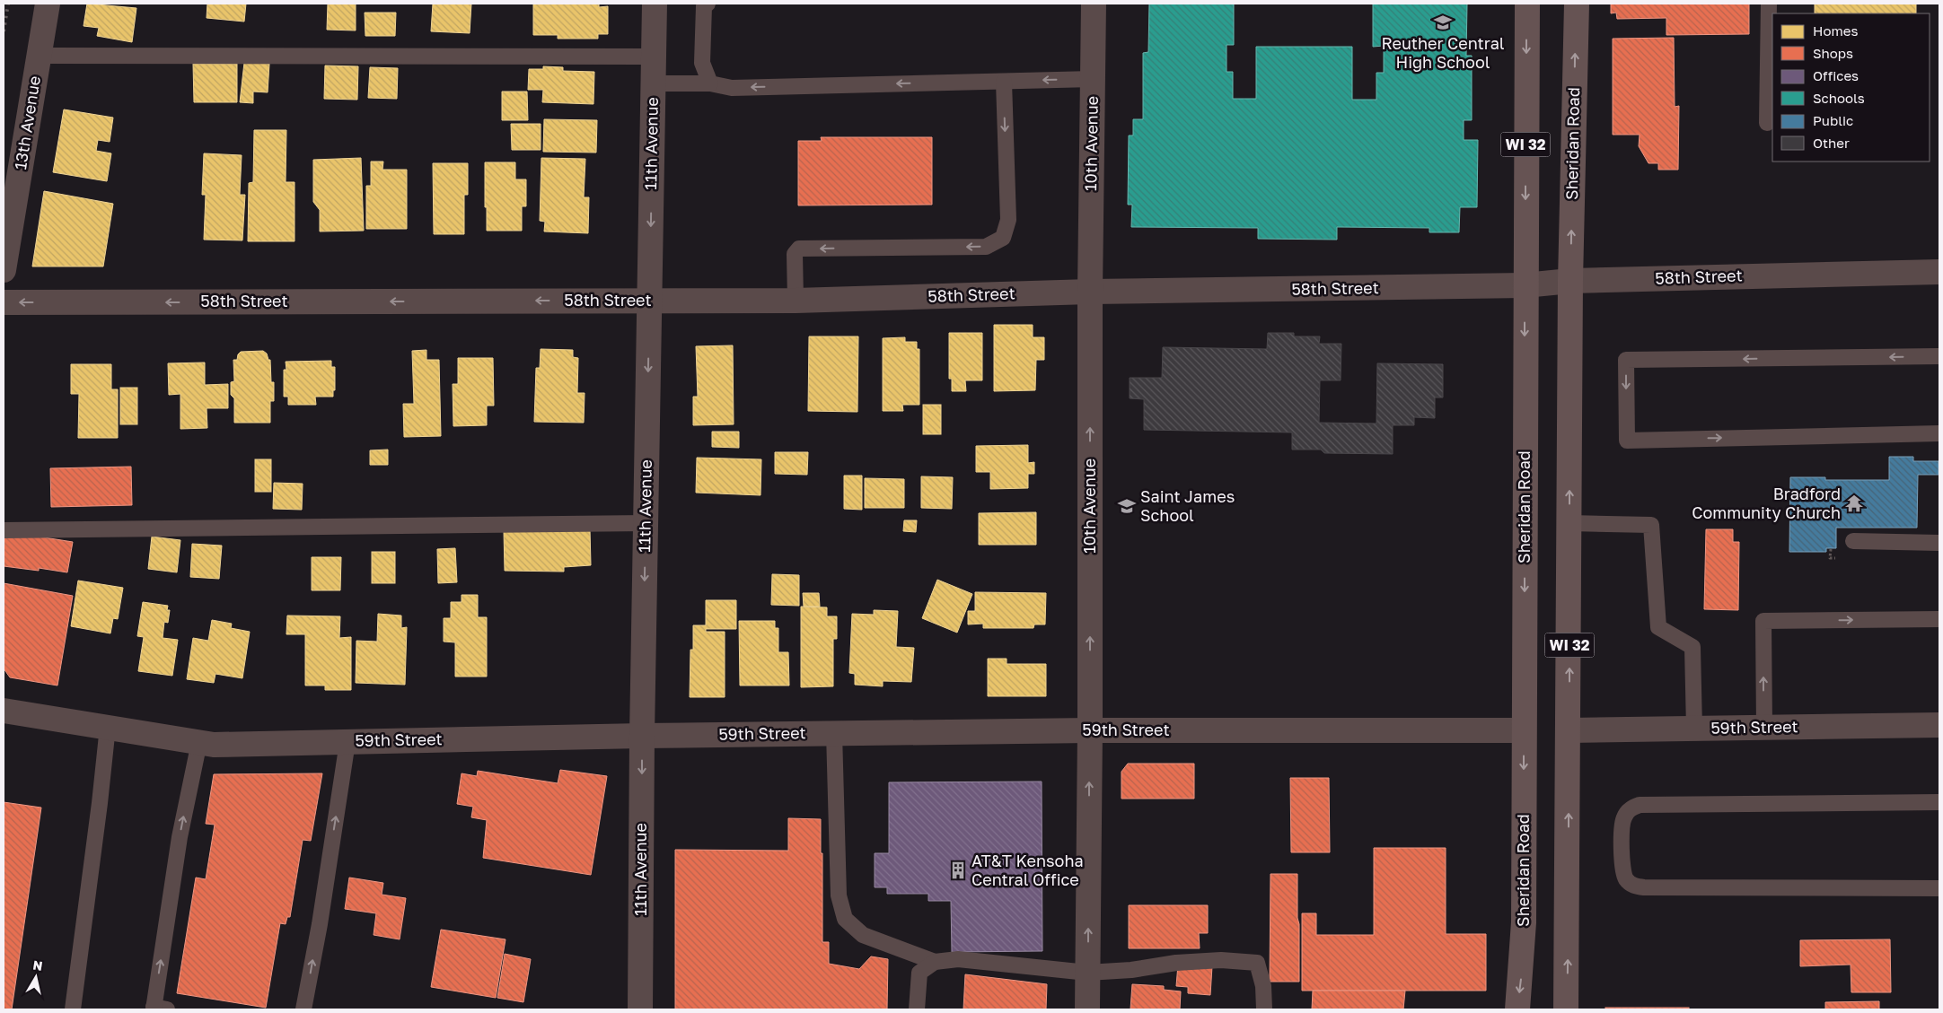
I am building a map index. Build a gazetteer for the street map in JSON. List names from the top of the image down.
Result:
{
  "streets": {
    "main road": ["Sheridan Road", "WI 32"],
    "street": [
      "13th Avenue",
      "11th Avenue",
      "10th Avenue",
      "58th Street",
      "59th Street"
    ]
  },
  "crossings": [
    ["11th Avenue", "58th Street"],
    ["11th Avenue", "59th Street"],
    ["10th Avenue", "58th Street"],
    ["10th Avenue", "59th Street"],
    ["Sheridan Road", "58th Street"],
    ["Sheridan Road", "59th Street"]
  ],
  "one_way": ["11th Avenue", "10th Avenue"],
  "places": {
    "school or university": ["Reuther Central High School", "Saint James School"],
    "temple": ["Bradford Community Church"],
    "building": ["AT&T Kensoha Central Office"]
  },
  "legend": [
    "Homes",
    "Shops",
    "Offices",
    "Schools",
    "Public",
    "Other"
  ],
  "north": "top"
}
